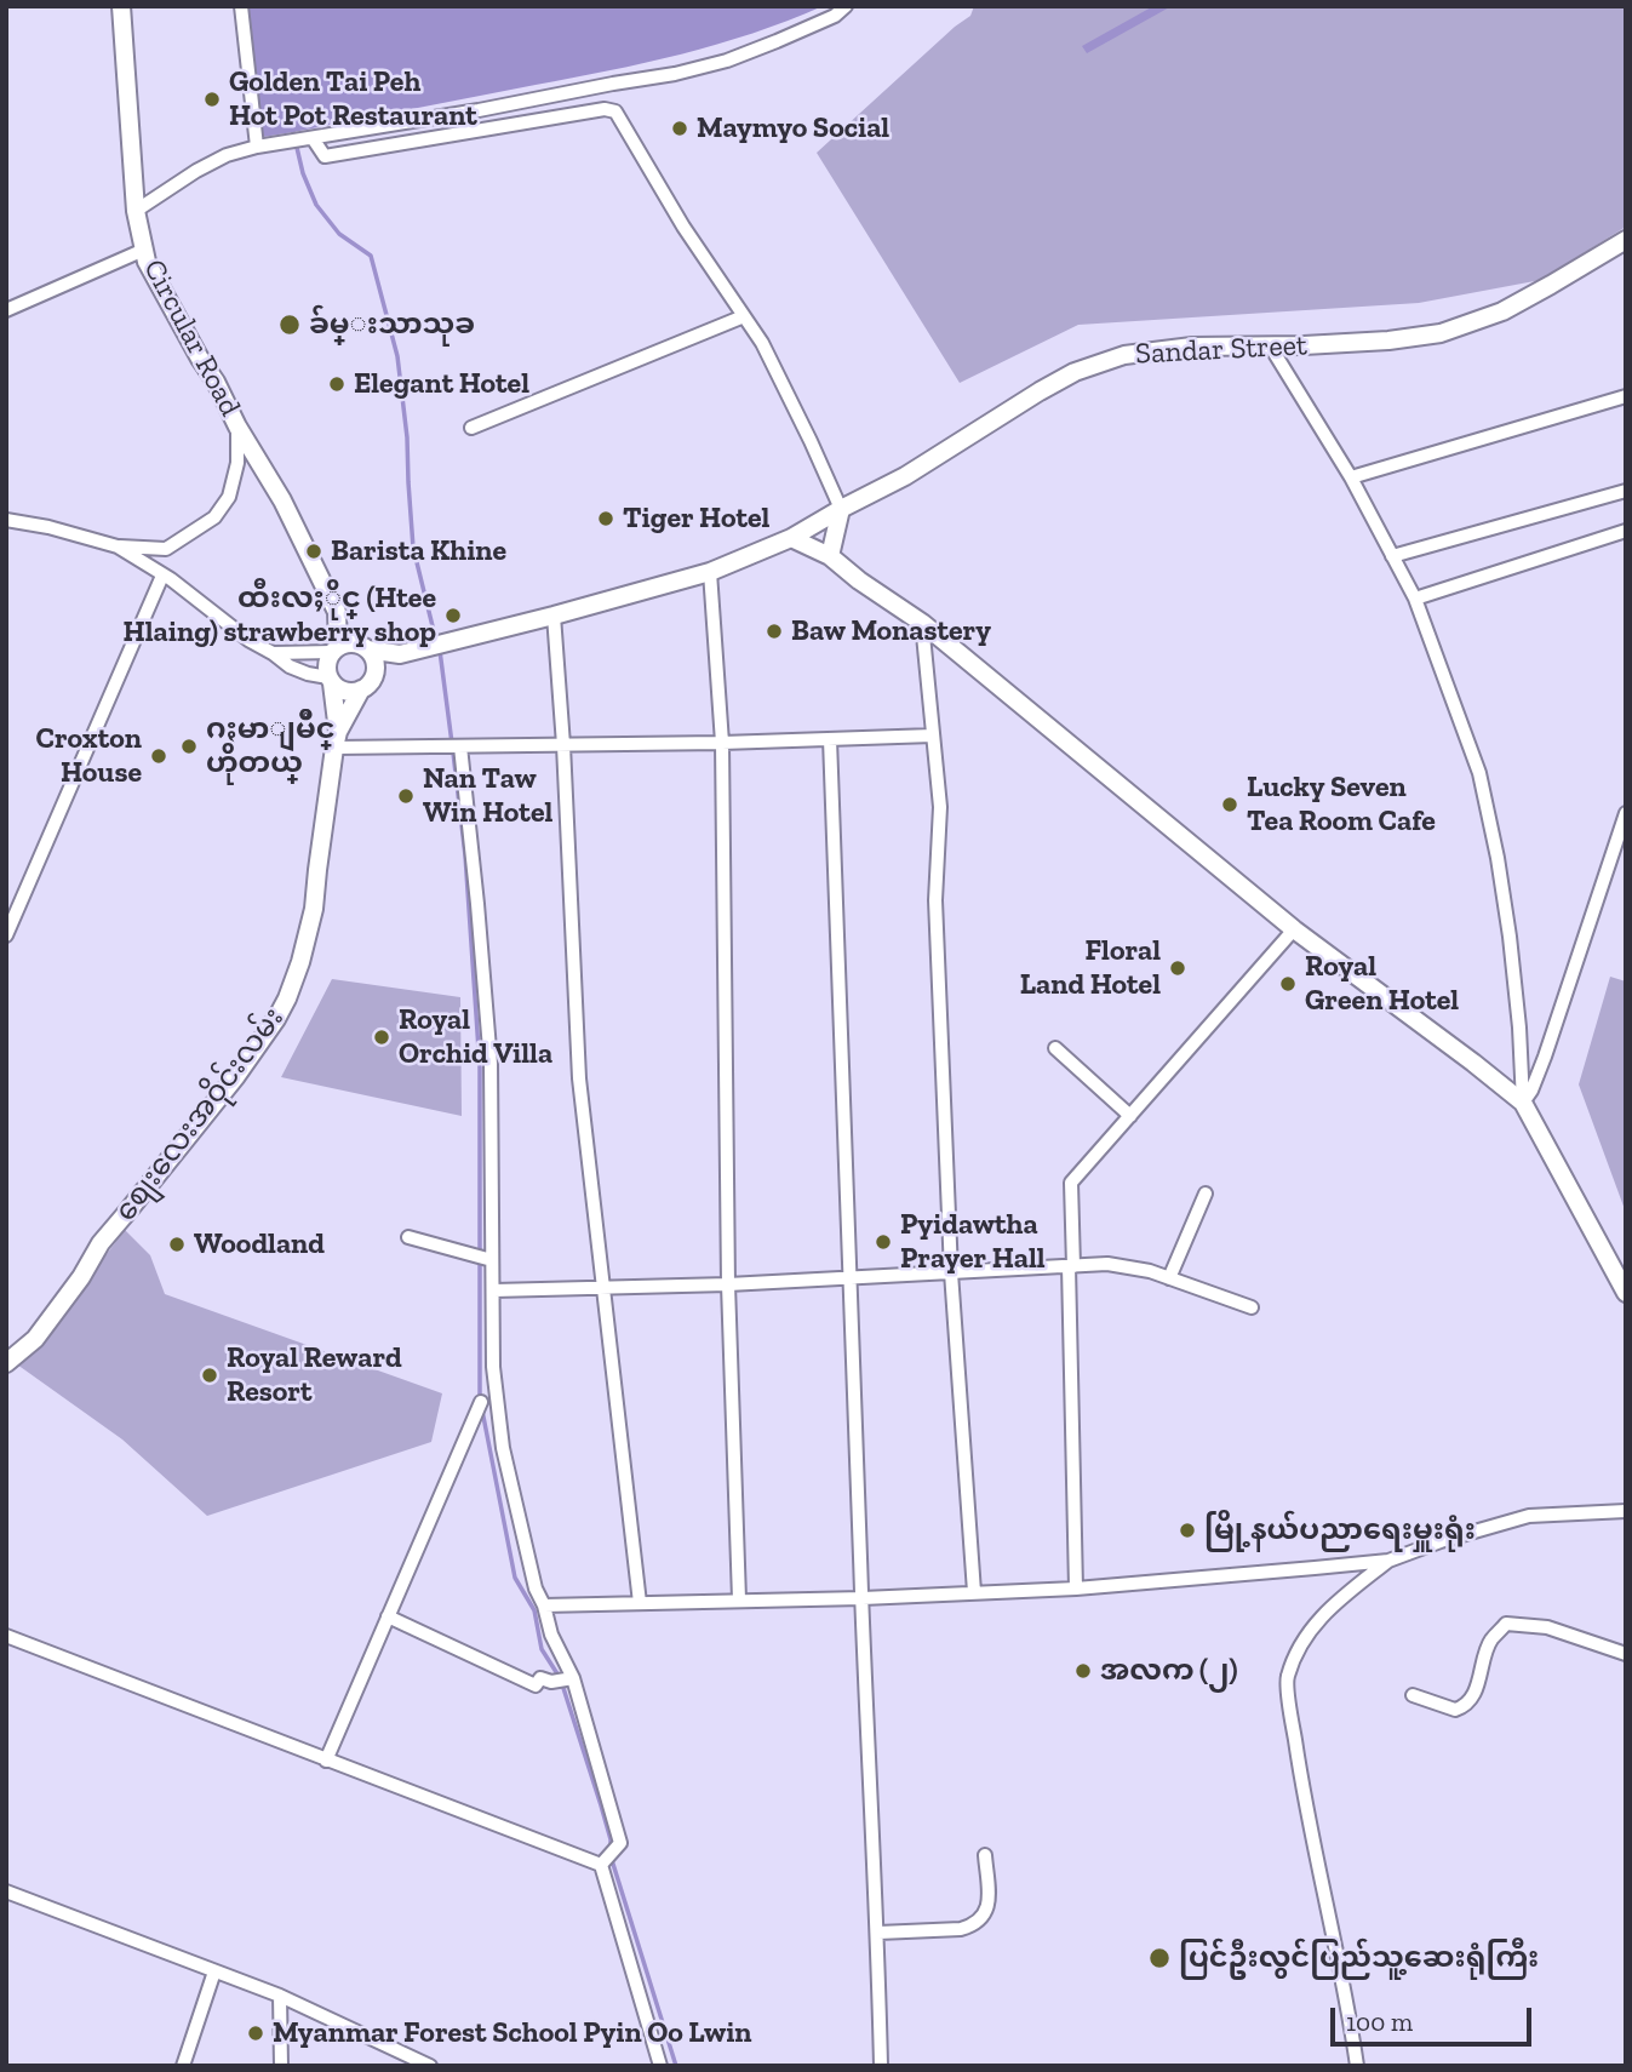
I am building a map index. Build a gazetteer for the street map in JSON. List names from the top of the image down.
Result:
{
  "streets": {
    "street": ["Circular Road", "Sandar Street", "စျေးလေးအဝိုင်းလမ်း"]
  },
  "places": [
    "Golden Tai Peh Hot Pot Restaurant",
    "Maymyo Social",
    "ခ်မ္းသာသုခ",
    "Elegant Hotel",
    "Tiger Hotel",
    "Barista Khine",
    "ထီးလႈိုင္ (Htee Hlaing) strawberry shop",
    "Baw Monastery",
    "ဂႏမာျမိဳင္ ဟိုတယ္",
    "Croxton House",
    "Nan Taw Win Hotel",
    "Lucky Seven Tea Room Cafe",
    "Floral Land Hotel",
    "Royal Green Hotel",
    "Royal Orchid Villa",
    "Pyidawtha Prayer Hall",
    "Woodland",
    "Royal Reward Resort",
    "မြို့နယ်ပညာရေးမှူးရုံး",
    "အလက (၂)",
    "ပြင်ဦးလွင်ပြည်သူ့ဆေးရုံကြီး",
    "Myanmar Forest School Pyin Oo Lwin"
  ],
  "scale_bar": "100 m"
}
